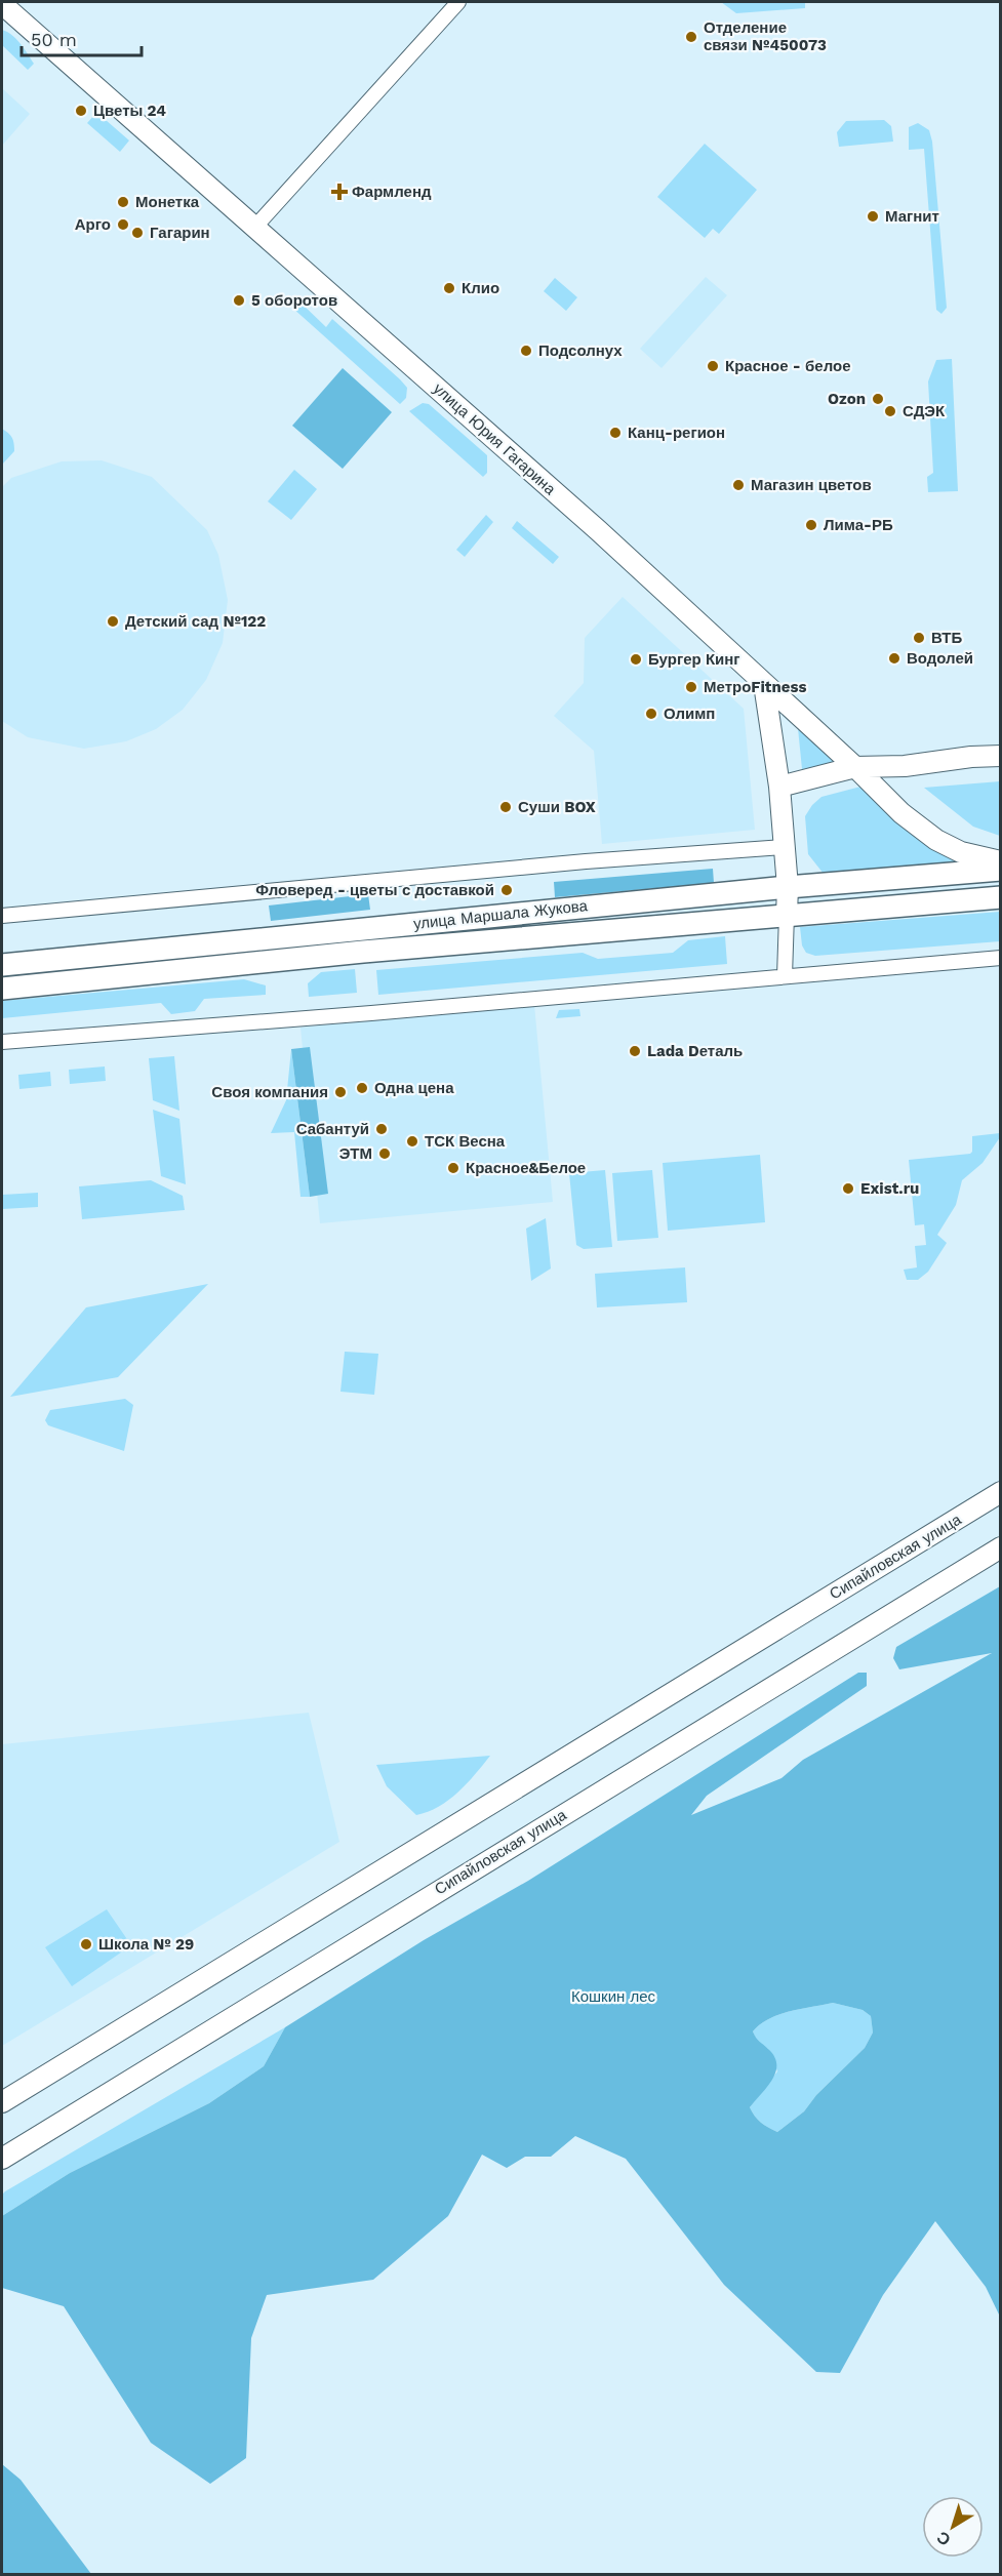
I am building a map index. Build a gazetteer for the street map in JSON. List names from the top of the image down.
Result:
{
  "streets": {
    "main road": ["улица Юрия Гагарина", "улица Маршала Жукова", "Сипайловская улица"]
  },
  "parks": ["Кошкин лес"],
  "places": {
    "other": [
      "Отделение связи №450073",
      "Цветы 24",
      "Монетка",
      "Магнит",
      "Арго",
      "Гагарин",
      "Клио",
      "5 оборотов",
      "Подсолнух",
      "Красное - белое",
      "Ozon",
      "СДЭК",
      "Канц-регион",
      "Магазин цветов",
      "Лима-РБ",
      "Детский сад №122",
      "ВТБ",
      "Водолей",
      "Бургер Кинг",
      "МетроFitness",
      "Олимп",
      "Суши BOX",
      "Фловеред - цветы с доставкой",
      "Lada Dеталь",
      "Одна цена",
      "Своя компания",
      "Сабантуй",
      "ТСК Весна",
      "ЭТМ",
      "Красное&Белое",
      "Exist.ru",
      "Школа № 29"
    ],
    "health": ["Фармленд"]
  },
  "scale_bar": "50 m",
  "north": "bottom left"
}
